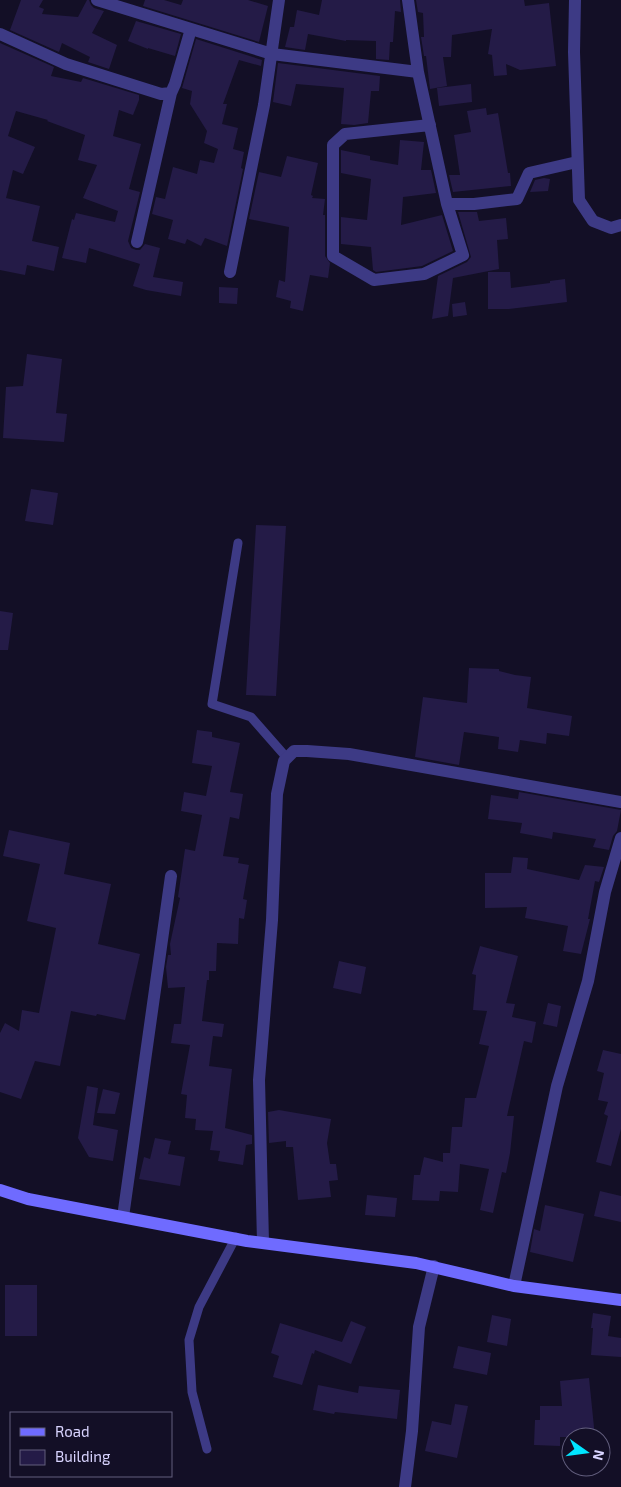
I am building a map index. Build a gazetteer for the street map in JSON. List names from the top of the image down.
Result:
{
  "legend": ["Road", "Building"],
  "north": "right"
}
